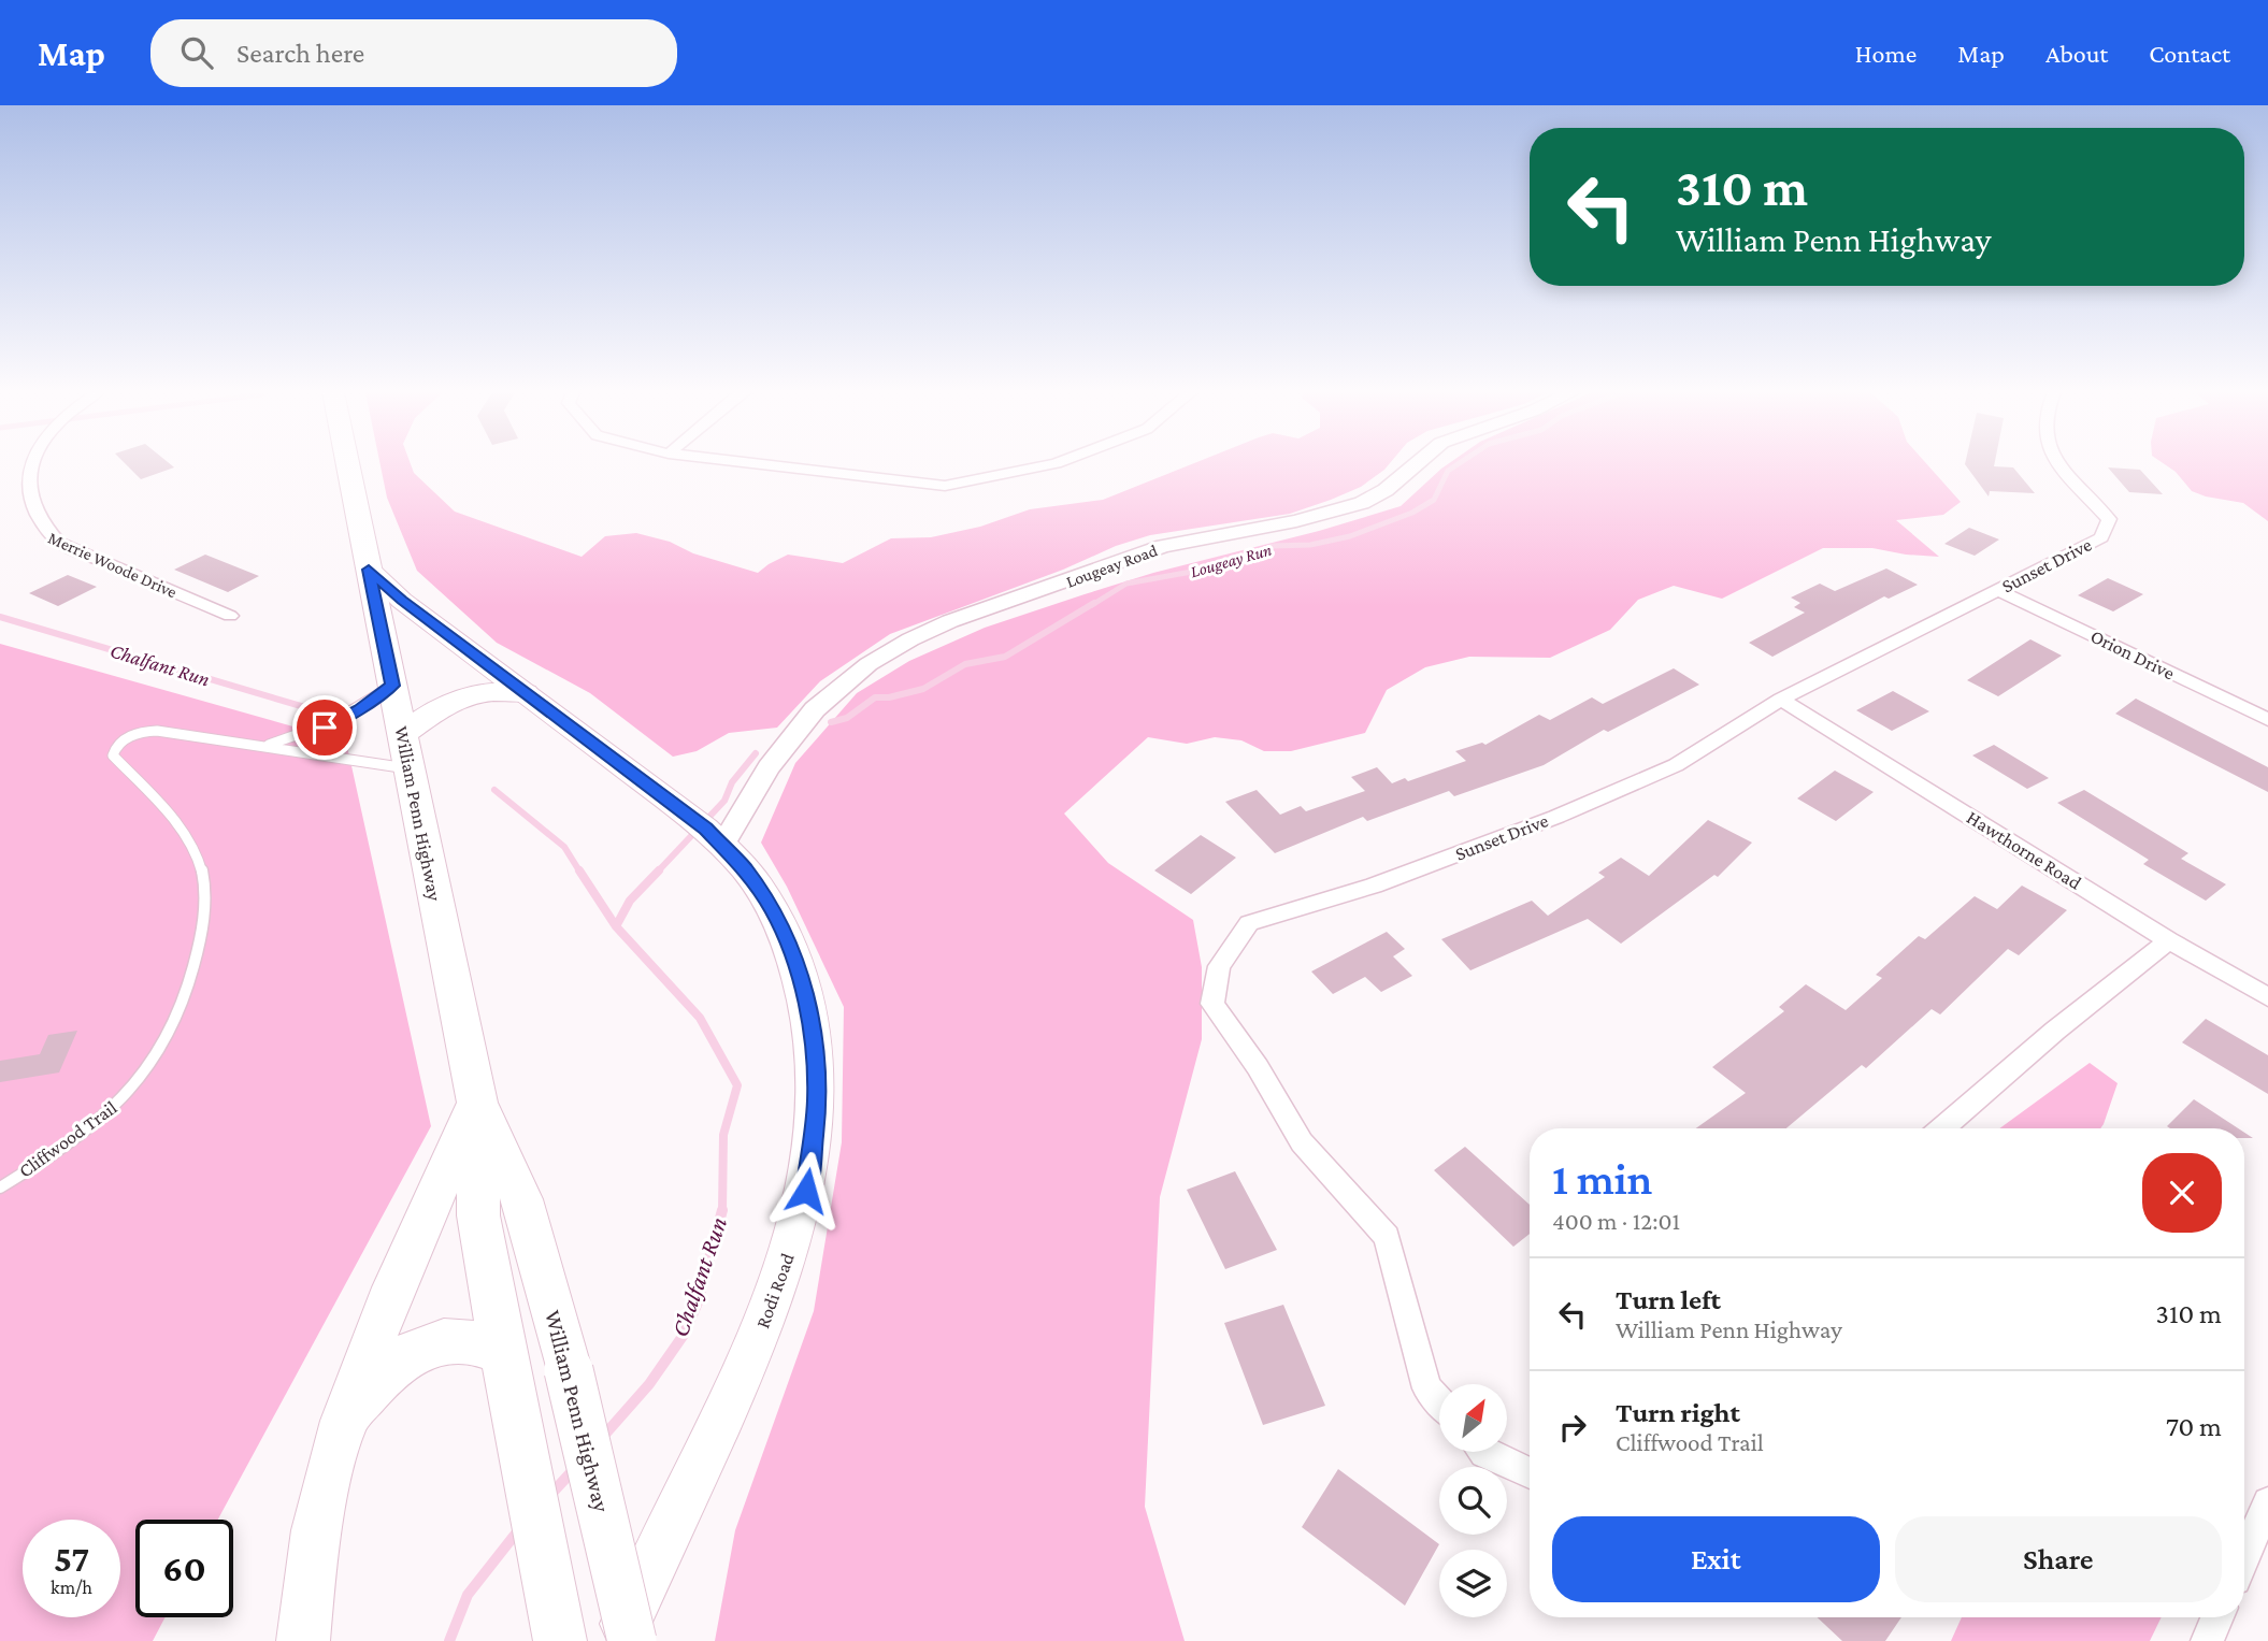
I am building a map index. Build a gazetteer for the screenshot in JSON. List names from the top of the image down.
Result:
{
  "streets": {
    "highway": ["William Penn Highway"],
    "main road": ["Rodi Road"],
    "street": [
      "Merrie Woode Drive",
      "Lougeay Road",
      "Sunset Drive",
      "Orion Drive",
      "Hawthorne Road"
    ],
    "lane": ["Cliffwood Trail"]
  },
  "crossings": [
    ["Lougeay Road", "Rodi Road"],
    ["Sunset Drive", "Orion Drive"],
    ["Sunset Drive", "Hawthorne Road"],
    ["William Penn Highway", "Cliffwood Trail"],
    ["William Penn Highway", "Rodi Road"]
  ],
  "water": ["Lougeay Run", "Chalfant Run"],
  "north": "top right",
  "page": {
    "header": "Map",
    "search": "Search here",
    "nav": [
      "Home",
      "Map",
      "About",
      "Contact"
    ],
    "turn": ["310 m", "William Penn Highway"],
    "heading": ["1 min", "400 m · 12:01"],
    "list": [
      {
        "name": "Turn left",
        "note": "William Penn Highway",
        "value": "310 m"
      },
      {
        "name": "Turn right",
        "note": "Cliffwood Trail",
        "value": "70 m"
      }
    ],
    "buttons": ["Exit", "Share"],
    "speed": "57 km/h",
    "limit": "60"
  }
}
